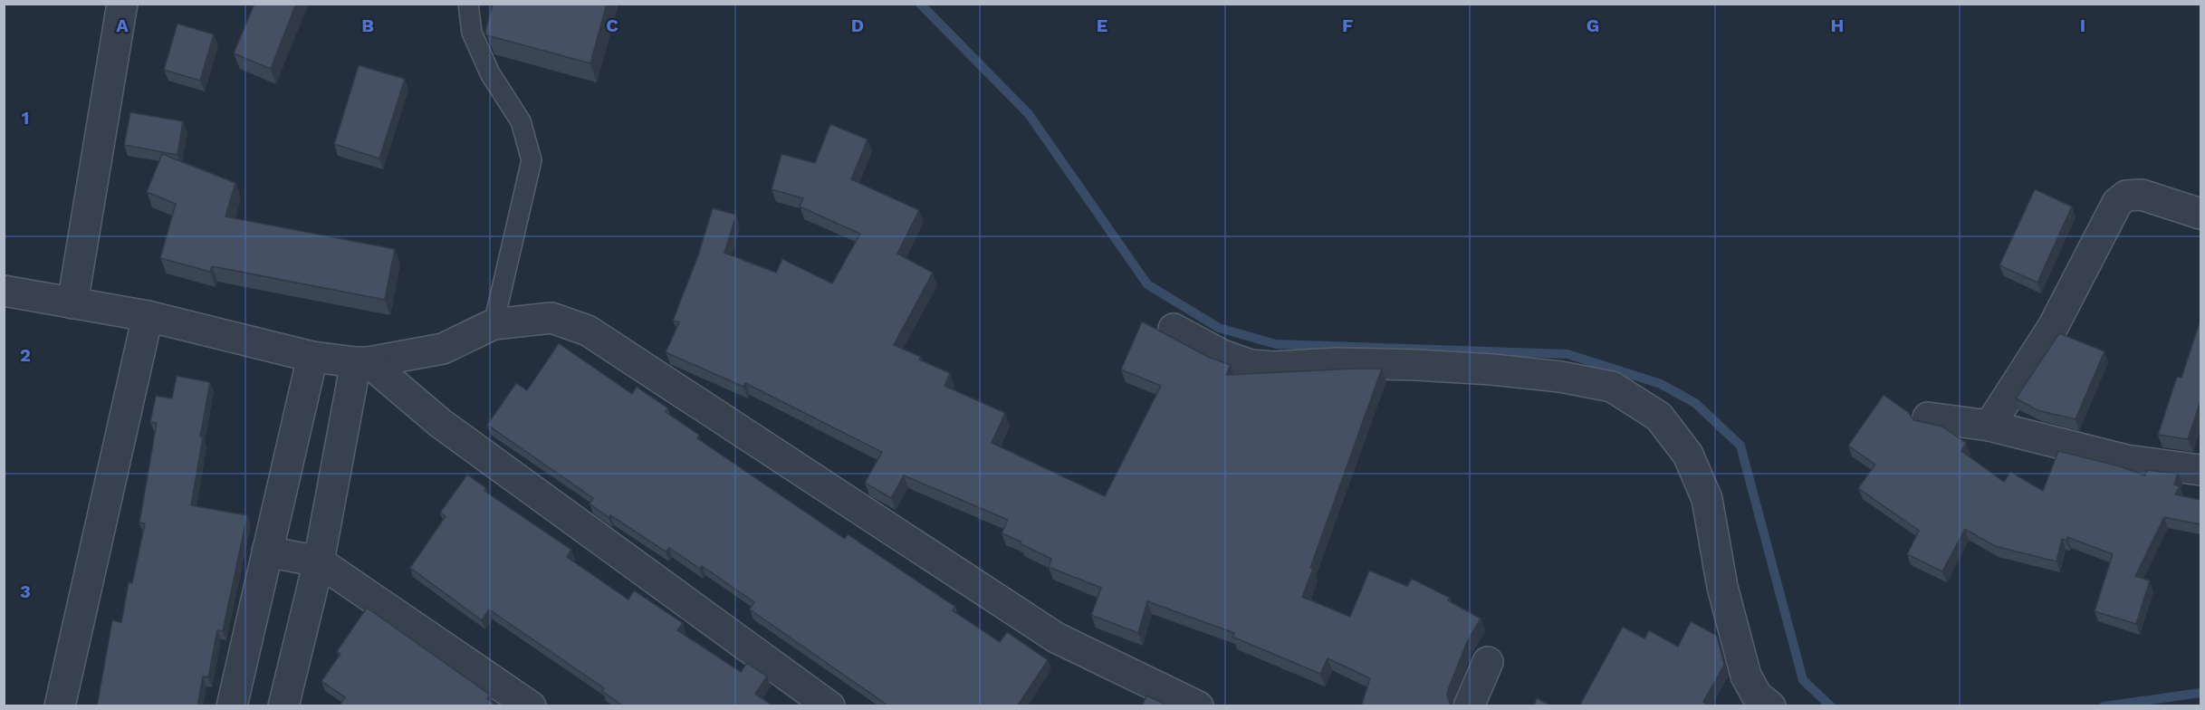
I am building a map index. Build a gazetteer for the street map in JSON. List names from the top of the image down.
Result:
{
  "grid": {
    "columns": [
      "A",
      "B",
      "C",
      "D",
      "E",
      "F",
      "G",
      "H",
      "I"
    ],
    "rows": ["1", "2", "3"]
  }
}
